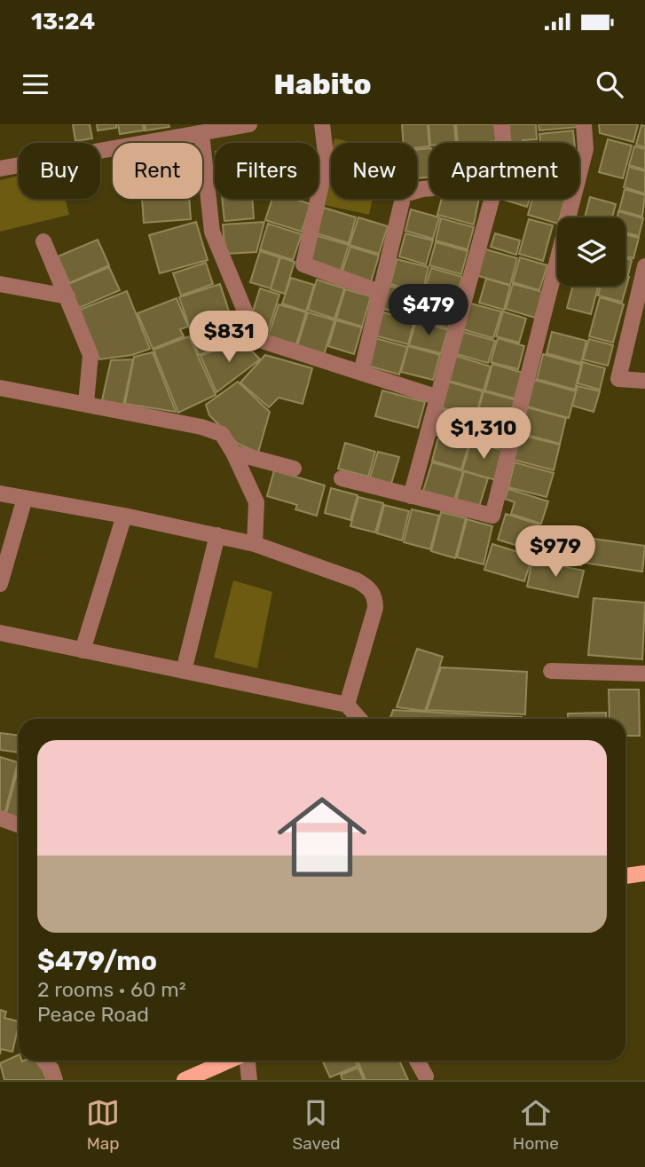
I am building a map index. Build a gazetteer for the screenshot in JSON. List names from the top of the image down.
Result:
{
  "page": {
    "status": "13:24",
    "header": "Habito",
    "chip": [
      "Buy",
      "Rent",
      "Filters",
      "New",
      "Apartment"
    ],
    "price": [
      "$479",
      "$831",
      "$1,310",
      "$979"
    ],
    "list": [
      {
        "name": "$479/mo",
        "note": "2 rooms · 60 m² · Peace Road"
      }
    ],
    "tabs": ["Map", "Saved", "Home"]
  }
}
